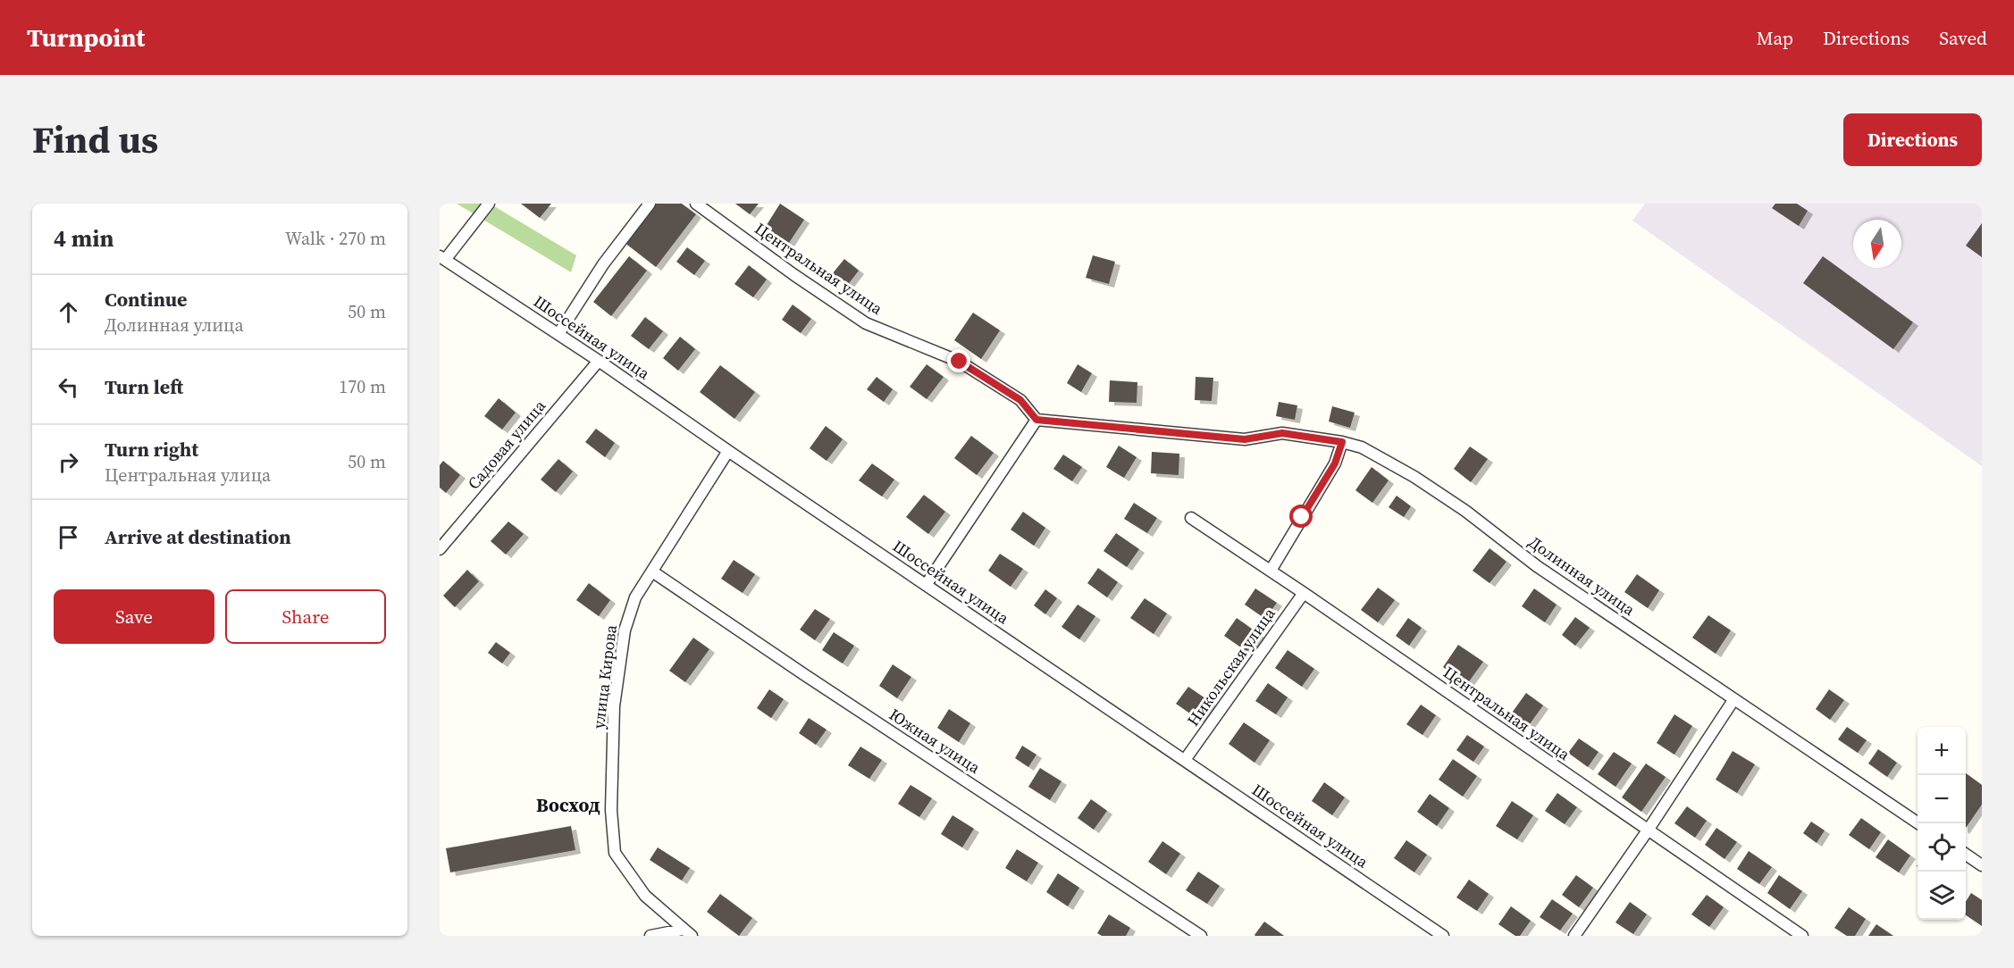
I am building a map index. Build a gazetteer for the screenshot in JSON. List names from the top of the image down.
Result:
{
  "streets": {
    "street": [
      "Центральная улица",
      "Шоссейная улица",
      "Садовая улица",
      "Долинная улица",
      "Никольская улица",
      "улица Кирова",
      "Южная улица"
    ]
  },
  "crossings": [
    ["Центральная улица", "Долинная улица"],
    ["Центральная улица", "Никольская улица"],
    ["Шоссейная улица", "Садовая улица"],
    ["Шоссейная улица", "Никольская улица"],
    ["Шоссейная улица", "улица Кирова"],
    ["улица Кирова", "Южная улица"]
  ],
  "districts": ["Восход"],
  "north": "bottom",
  "page": {
    "header": "Turnpoint",
    "nav": ["Map", "Directions", "Saved"],
    "title": "Find us",
    "buttons": [
      "Directions",
      ["Save", "Share"]
    ],
    "heading": ["4 min", "Walk · 270 m"],
    "list": [
      ["Continue", "Долинная улица", "50 m"],
      ["Turn left", "170 m"],
      ["Turn right", "Центральная улица", "50 m"],
      "Arrive at destination"
    ],
    "map_buttons": ["+", "−"]
  }
}
